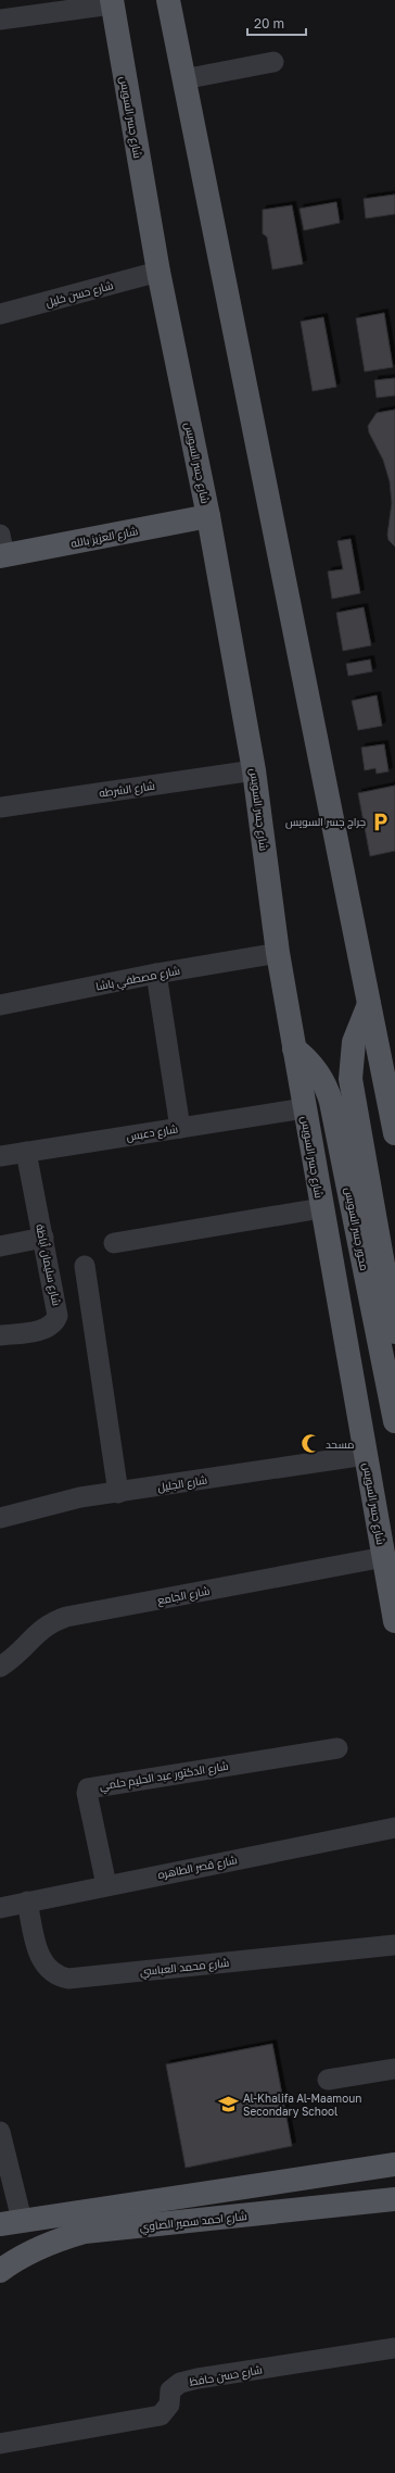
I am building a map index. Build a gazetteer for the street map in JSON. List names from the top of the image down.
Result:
{
  "streets": {
    "main road": [
      "شارع جسر السويس",
      "شارع العزيز بالله",
      "محور جسر السويس",
      "شارع احمد سمير الصاوي"
    ],
    "street": [
      "شارع حسن خليل",
      "شارع الشرطه",
      "شارع مصطفي باشا",
      "شارع دعبس",
      "شارع سليمان أباظة",
      "شارع الجليل",
      "شارع الجامع",
      "شارع الدكتور عبد الحليم حلمي",
      "شارع قصر الطاهره",
      "شارع محمد العباسي",
      "شارع حسن حافظ"
    ]
  },
  "crossings": [
    ["شارع جسر السويس", "شارع حسن خليل"],
    ["شارع جسر السويس", "شارع العزيز بالله"],
    ["شارع جسر السويس", "شارع الشرطه"],
    ["شارع جسر السويس", "شارع مصطفي باشا"],
    ["شارع جسر السويس", "شارع دعبس"],
    ["شارع جسر السويس", "محور جسر السويس"],
    ["شارع جسر السويس", "شارع الجليل"],
    ["شارع جسر السويس", "شارع الجامع"],
    ["شارع دعبس", "شارع سليمان أباظة"],
    ["شارع الدكتور عبد الحليم حلمي", "شارع قصر الطاهره"],
    ["شارع قصر الطاهره", "شارع محمد العباسي"]
  ],
  "places": {
    "parking": ["جراج جسر السويس"],
    "mosque": ["مسحد"],
    "school or university": ["Al-Khalifa Al-Maamoun Secondary School"]
  },
  "scale_bar": "20 m"
}
